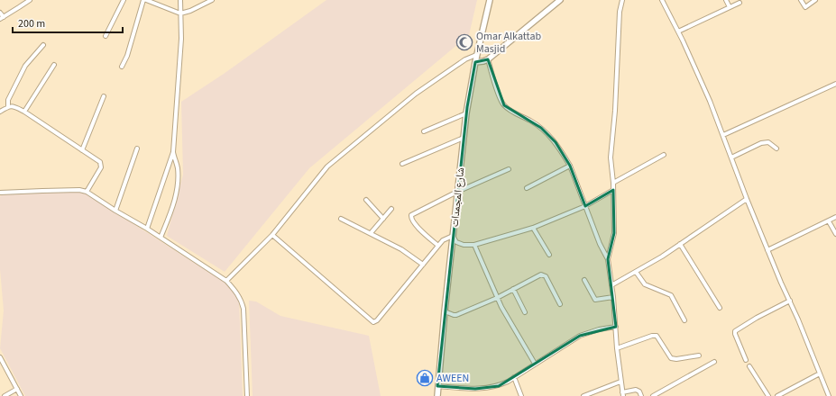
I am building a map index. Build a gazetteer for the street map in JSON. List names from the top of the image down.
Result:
{
  "streets": {
    "main road": ["شارع المجمدات"]
  },
  "places": {
    "mosque": ["Omar Alkattab Masjid"],
    "shop": ["AWEEN"]
  },
  "scale_bar": "200 m"
}
